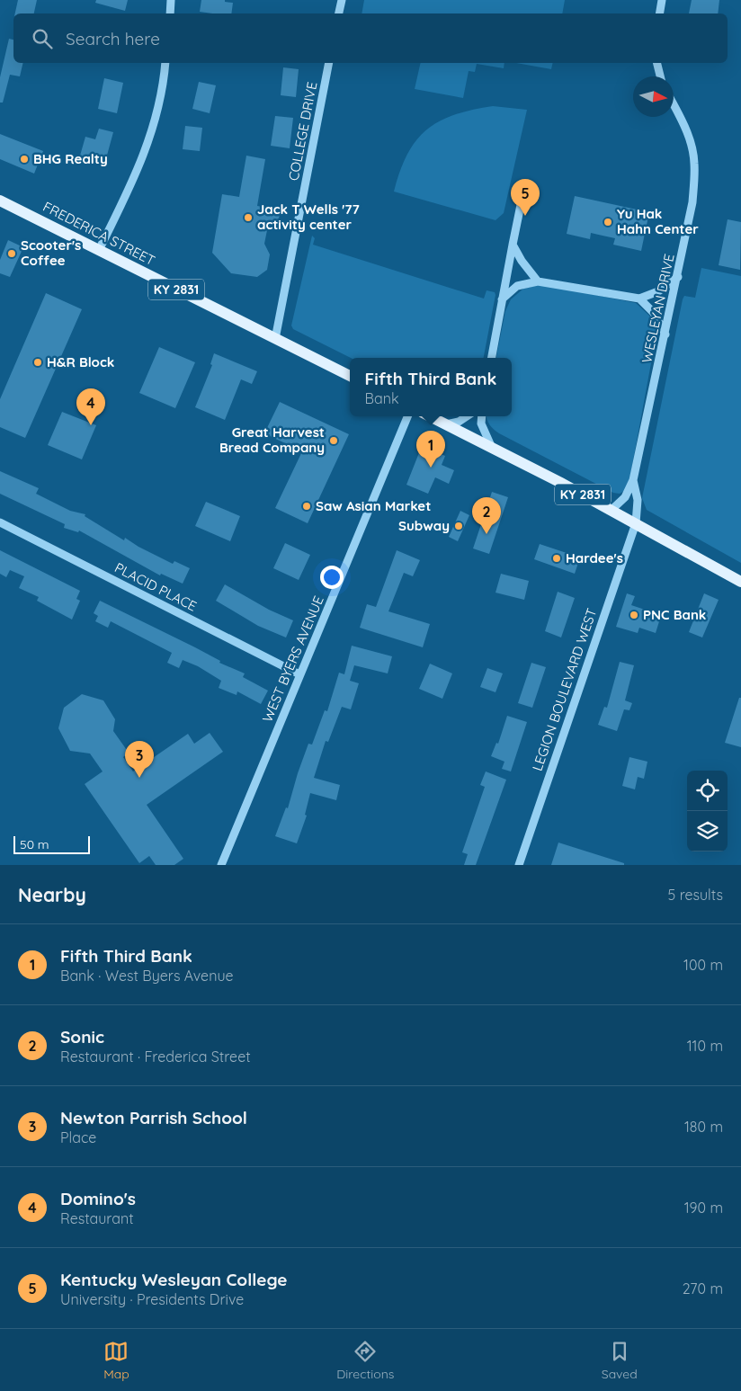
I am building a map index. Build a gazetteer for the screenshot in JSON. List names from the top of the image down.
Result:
{
  "streets": {
    "main road": ["FREDERICA STREET", "KY 2831"],
    "street": [
      "COLLEGE DRIVE",
      "WESLEYAN DRIVE",
      "PLACID PLACE",
      "WEST BYERS AVENUE",
      "LEGION BOULEVARD WEST"
    ]
  },
  "crossings": [
    ["COLLEGE DRIVE", "FREDERICA STREET"],
    ["KY 2831", "WESLEYAN DRIVE"],
    ["KY 2831", "LEGION BOULEVARD WEST"],
    ["WESLEYAN DRIVE", "LEGION BOULEVARD WEST"],
    ["PLACID PLACE", "WEST BYERS AVENUE"]
  ],
  "places": [
    "BHG Realty",
    "Jack T Wells '77 activity center",
    "Yu Hak Hahn Center",
    "Scooter's Coffee",
    "H&R Block",
    "Great Harvest Bread Company",
    "Saw Asian Market",
    "Subway",
    "Hardee's",
    "PNC Bank"
  ],
  "scale_bar": "50 m",
  "north": "right",
  "page": {
    "search": "Search here",
    "pins": [
      "5",
      "4",
      "1",
      "2",
      "3"
    ],
    "popup": ["Fifth Third Bank", "Bank"],
    "scale": "50 m",
    "heading": ["Nearby", "5 results"],
    "list": [
      {
        "mark": "1",
        "name": "Fifth Third Bank",
        "note": "Bank · West Byers Avenue",
        "value": "100 m"
      },
      {
        "mark": "2",
        "name": "Sonic",
        "note": "Restaurant · Frederica Street",
        "value": "110 m"
      },
      {
        "mark": "3",
        "name": "Newton Parrish School",
        "note": "Place",
        "value": "180 m"
      },
      {
        "mark": "4",
        "name": "Domino's",
        "note": "Restaurant",
        "value": "190 m"
      },
      {
        "mark": "5",
        "name": "Kentucky Wesleyan College",
        "note": "University · Presidents Drive",
        "value": "270 m"
      }
    ],
    "nav": ["Map", "Directions", "Saved"]
  }
}
